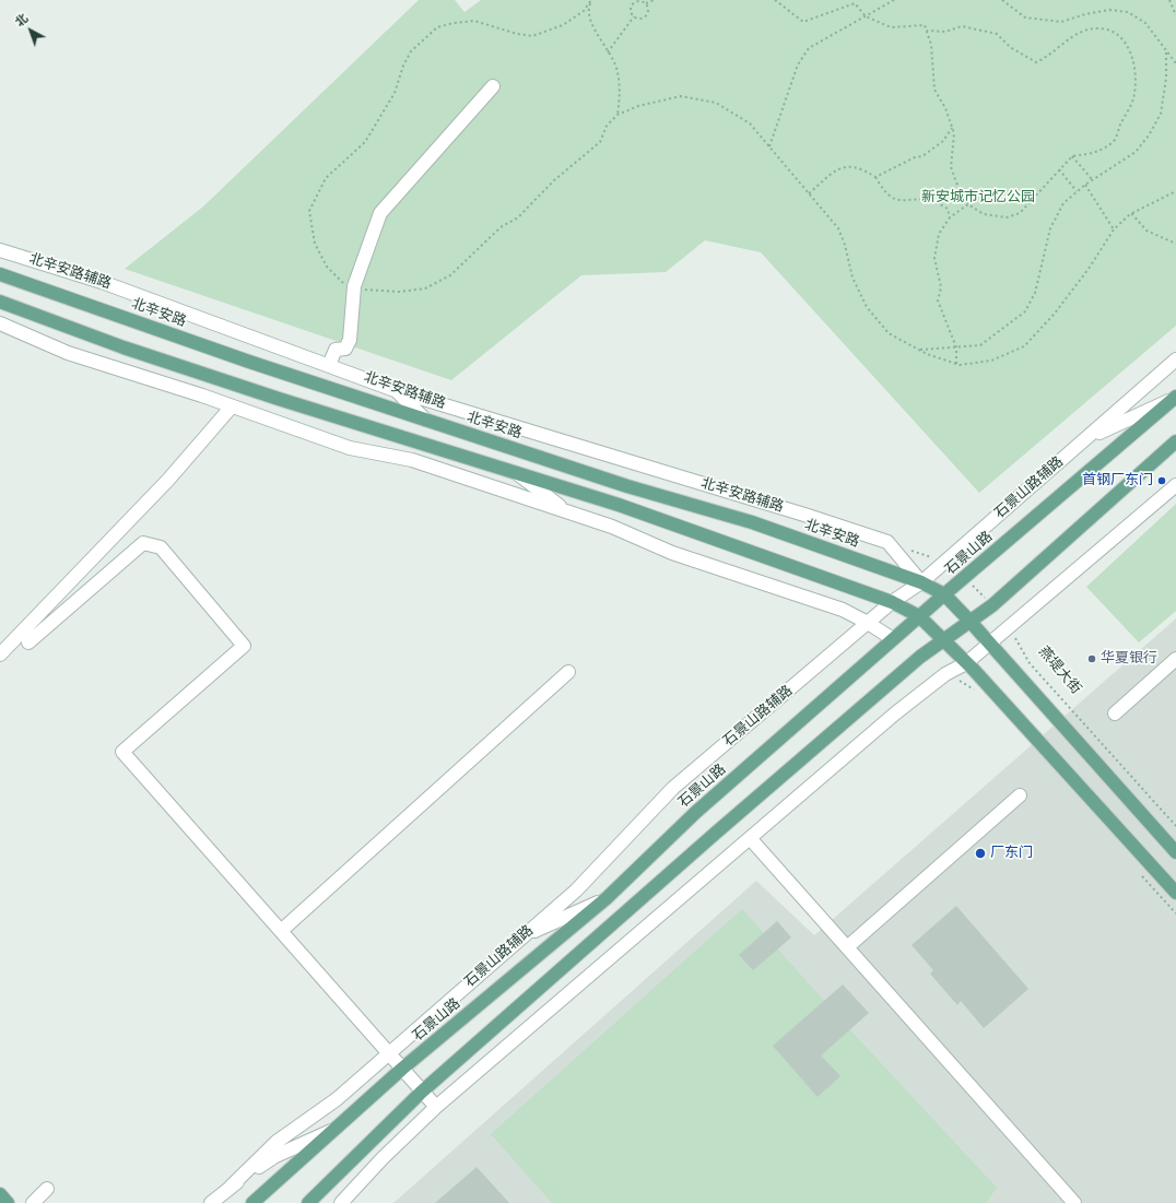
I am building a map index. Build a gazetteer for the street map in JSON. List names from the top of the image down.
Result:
{
  "streets": {
    "main road": ["北辛安路", "石景山路"],
    "street": ["北辛安路辅路", "石景山路辅路"],
    "path": ["燕堤大街"]
  },
  "crossings": [
    ["北辛安路", "石景山路辅路"],
    ["北辛安路", "石景山路"]
  ],
  "parks": ["新安城市记忆公园"],
  "places": ["首钢厂东门", "华夏银行", "厂东门"],
  "north": "top left"
}
